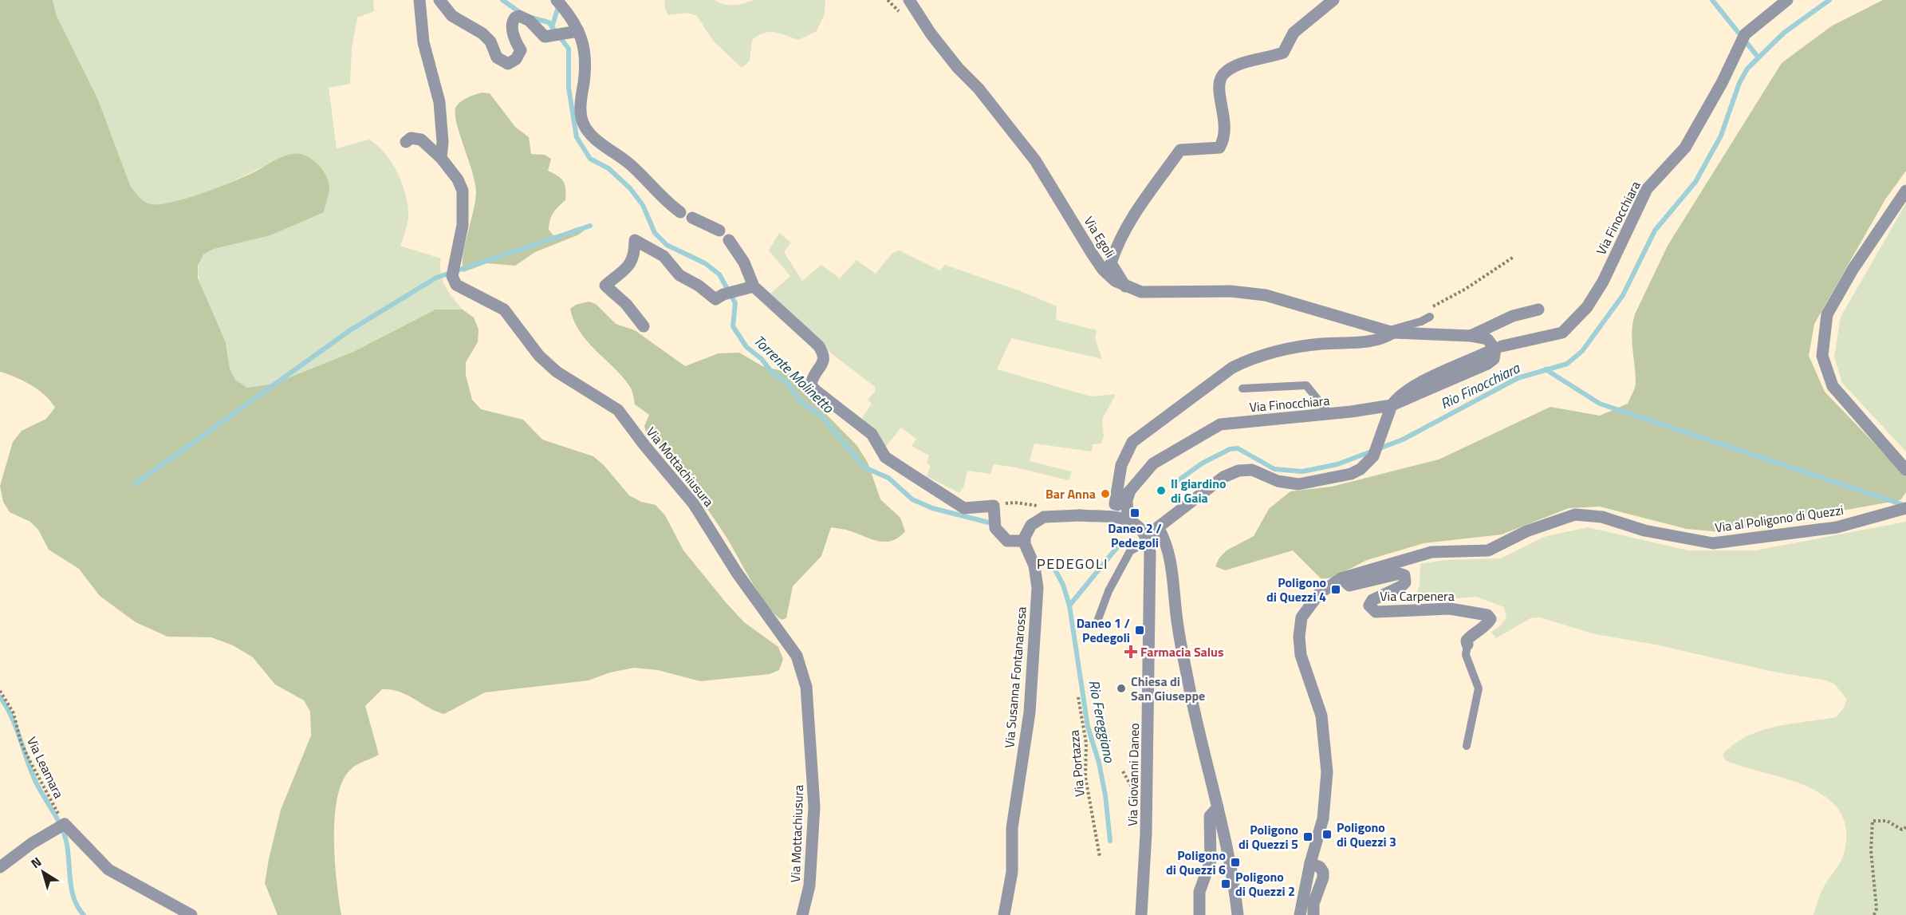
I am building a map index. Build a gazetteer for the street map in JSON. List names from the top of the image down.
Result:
{
  "streets": {
    "street": [
      "Via Finocchiara",
      "Via Egoli",
      "Via Mottachiusura",
      "Via al Poligono di Quezzi",
      "Via Carpenera",
      "Via Susanna Fontanarossa",
      "Via Giovanni Daneo"
    ],
    "path": ["Via Portazza", "Via Leamara"]
  },
  "crossings": [
    ["Via Finocchiara", "Via Egoli"],
    ["Via al Poligono di Quezzi", "Via Carpenera"]
  ],
  "districts": ["PEDEGOLI"],
  "water": ["Torrente Molinetto", "Rio Finocchiara", "Rio Fereggiano"],
  "places": {
    "other": ["Il giardino di Gaia", "Bar Anna", "Chiesa di San Giuseppe"],
    "transit": [
      "Daneo 2 / Pedegoli",
      "Poligono di Quezzi 4",
      "Daneo 1 / Pedegoli",
      "Poligono di Quezzi 3",
      "Poligono di Quezzi 5",
      "Poligono di Quezzi 6",
      "Poligono di Quezzi 2"
    ],
    "health": ["Farmacia Salus"]
  },
  "north": "top left"
}
